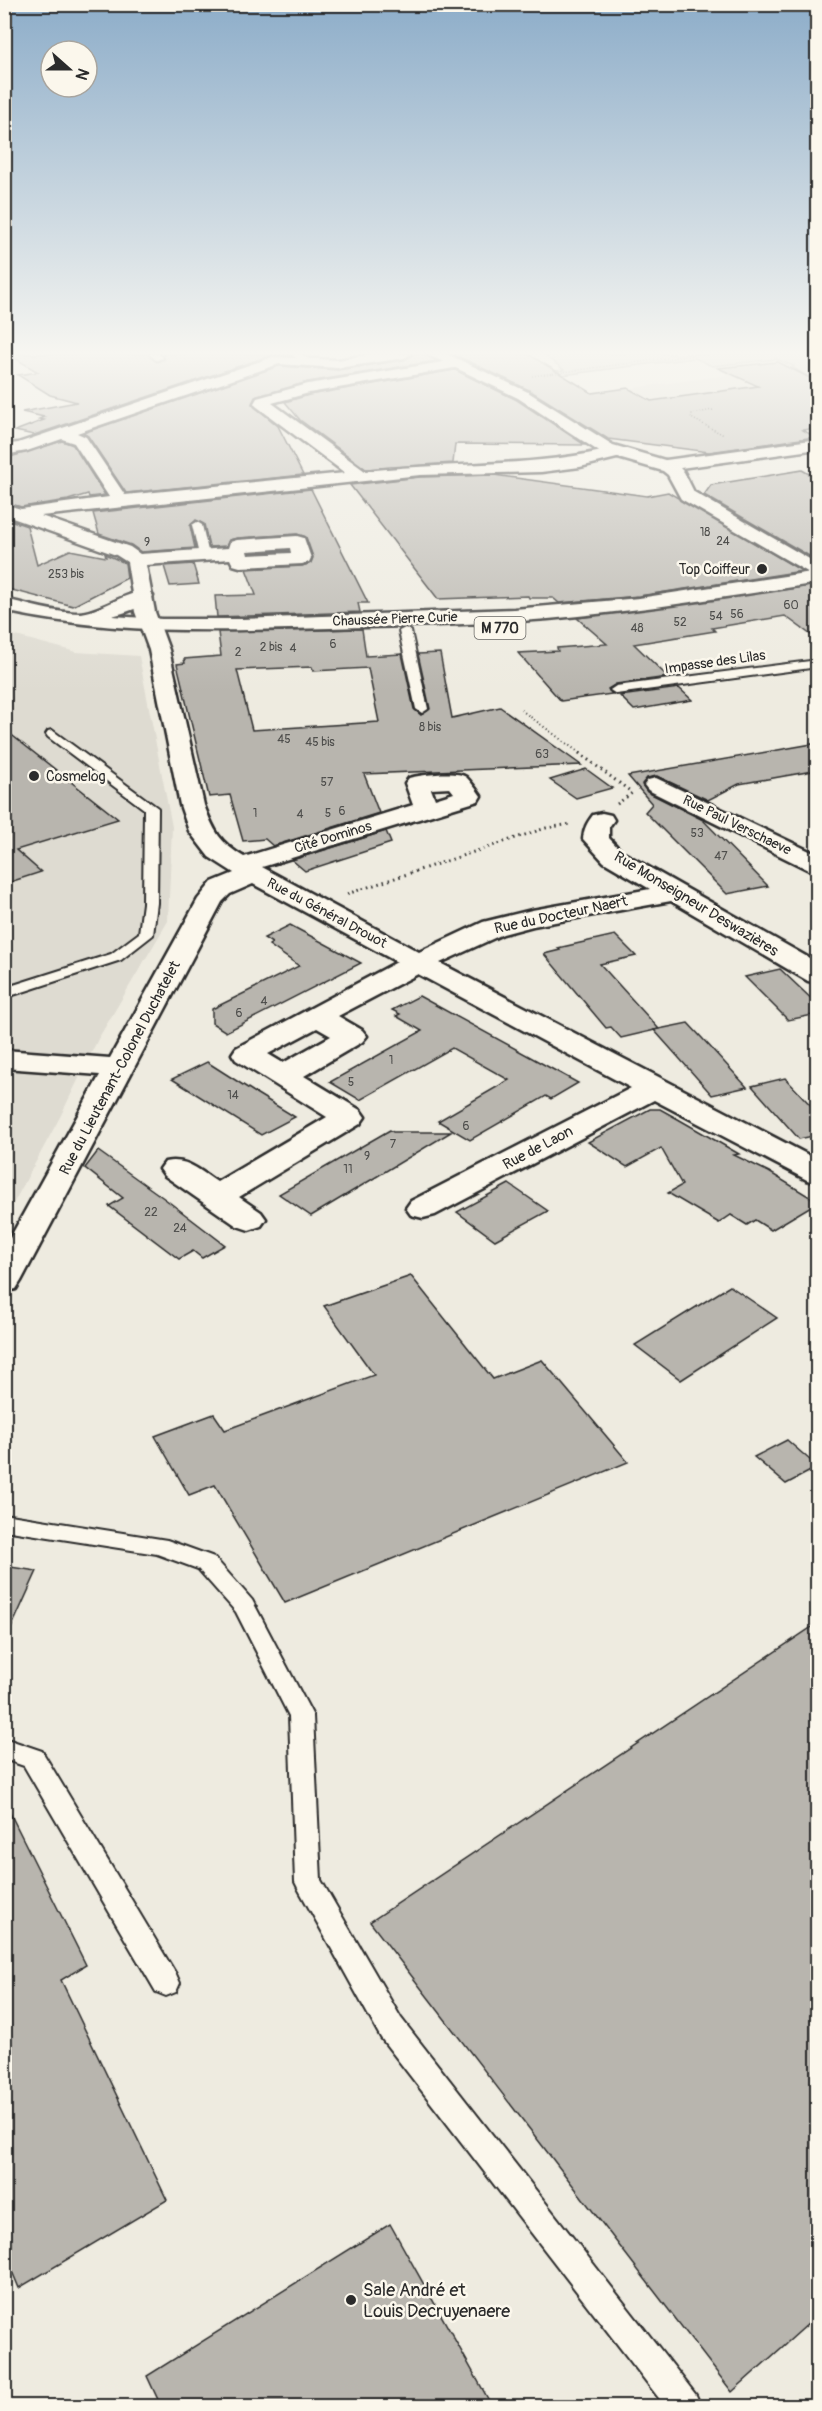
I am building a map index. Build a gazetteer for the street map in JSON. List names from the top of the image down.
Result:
{
  "streets": {
    "street": [
      "Chaussée Pierre Curie",
      "M 770",
      "Rue Paul Verschaeve",
      "Cité Dominos",
      "Rue Monseigneur Deswazières",
      "Rue du Général Drouot",
      "Rue du Docteur Naert",
      "Rue du Lieutenant-Colonel Duchatelet",
      "Rue de Laon"
    ],
    "lane": ["Impasse des Lilas"]
  },
  "crossings": [
    ["Chaussée Pierre Curie", "M 770"],
    ["Chaussée Pierre Curie", "Rue du Général Drouot"],
    ["M 770", "Rue du Général Drouot"],
    ["Cité Dominos", "Rue du Général Drouot"],
    ["Cité Dominos", "Rue du Lieutenant-Colonel Duchatelet"],
    ["Rue Monseigneur Deswazières", "Rue du Docteur Naert"],
    ["Rue du Général Drouot", "Rue du Docteur Naert"],
    ["Rue du Général Drouot", "Rue du Lieutenant-Colonel Duchatelet"],
    ["Rue du Général Drouot", "Rue de Laon"]
  ],
  "places": ["Top Coiffeur", "Cosmelog", "Sale André et Louis Decruyenaere"],
  "house_numbers": [
    "18",
    "24",
    "9",
    "253 bis",
    "60",
    "56",
    "54",
    "52",
    "48",
    "6",
    "2 bis",
    "4",
    "2",
    "8 bis",
    "45",
    "45 bis",
    "63",
    "57",
    "6",
    "1",
    "5",
    "4",
    "53",
    "47",
    "4",
    "6",
    "1",
    "5",
    "14",
    "6",
    "7",
    "9",
    "11",
    "22",
    "24"
  ],
  "north": "right"
}
